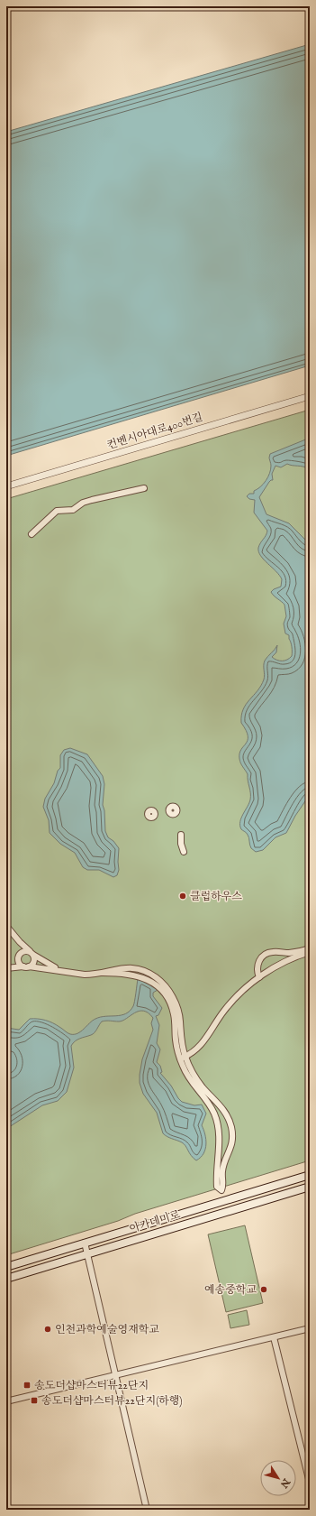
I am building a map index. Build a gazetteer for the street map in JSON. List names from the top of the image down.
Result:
{
  "streets": {
    "main road": ["아카데미로"],
    "street": ["컨벤시아대로400번길"]
  },
  "places": {
    "other": ["클럽하우스", "예송중학교", "인천과학예술영재학교"],
    "transit": ["송도더샵마스터뷰22단지", "송도더샵마스터뷰22단지(하행)"]
  },
  "north": "bottom right"
}
